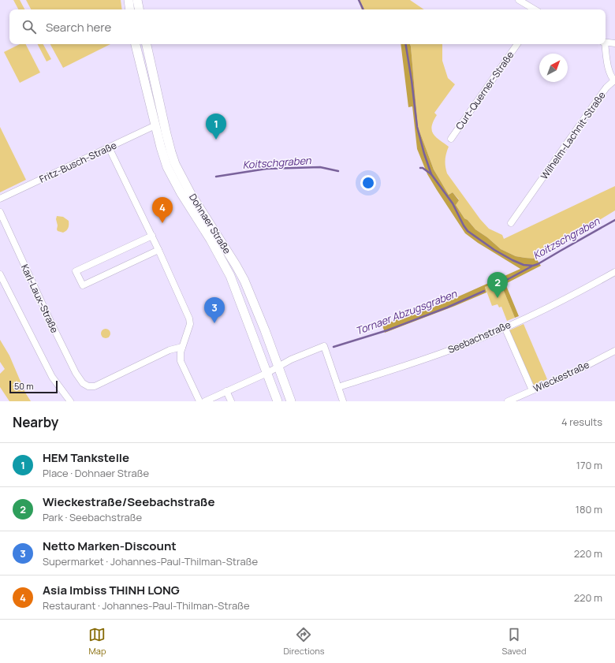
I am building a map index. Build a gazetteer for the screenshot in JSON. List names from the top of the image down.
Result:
{
  "streets": {
    "main road": ["Dohnaer Straße"],
    "street": [
      "Curt-Querner-Straße",
      "Wilhelm-Lachnit-Straße",
      "Fritz-Busch-Straße",
      "Karl-Laux-Straße",
      "Seebachstraße",
      "Wieckestraße"
    ]
  },
  "crossings": [
    ["Fritz-Busch-Straße", "Dohnaer Straße"]
  ],
  "water": ["Koitschgraben", "Koitzschgraben", "Tornaer Abzugsgraben"],
  "scale_bar": "50 m",
  "north": "top right",
  "page": {
    "search": "Search here",
    "pins": [
      "1",
      "4",
      "2",
      "3"
    ],
    "scale": "50 m",
    "heading": ["Nearby", "4 results"],
    "list": [
      {
        "mark": "1",
        "name": "HEM Tankstelle",
        "note": "Place · Dohnaer Straße",
        "value": "170 m"
      },
      {
        "mark": "2",
        "name": "Wieckestraße/Seebachstraße",
        "note": "Park · Seebachstraße",
        "value": "180 m"
      },
      {
        "mark": "3",
        "name": "Netto Marken-Discount",
        "note": "Supermarket · Johannes-Paul-Thilman-Straße",
        "value": "220 m"
      },
      {
        "mark": "4",
        "name": "Asia Imbiss THINH LONG",
        "note": "Restaurant · Johannes-Paul-Thilman-Straße",
        "value": "220 m"
      }
    ],
    "nav": ["Map", "Directions", "Saved"]
  }
}
